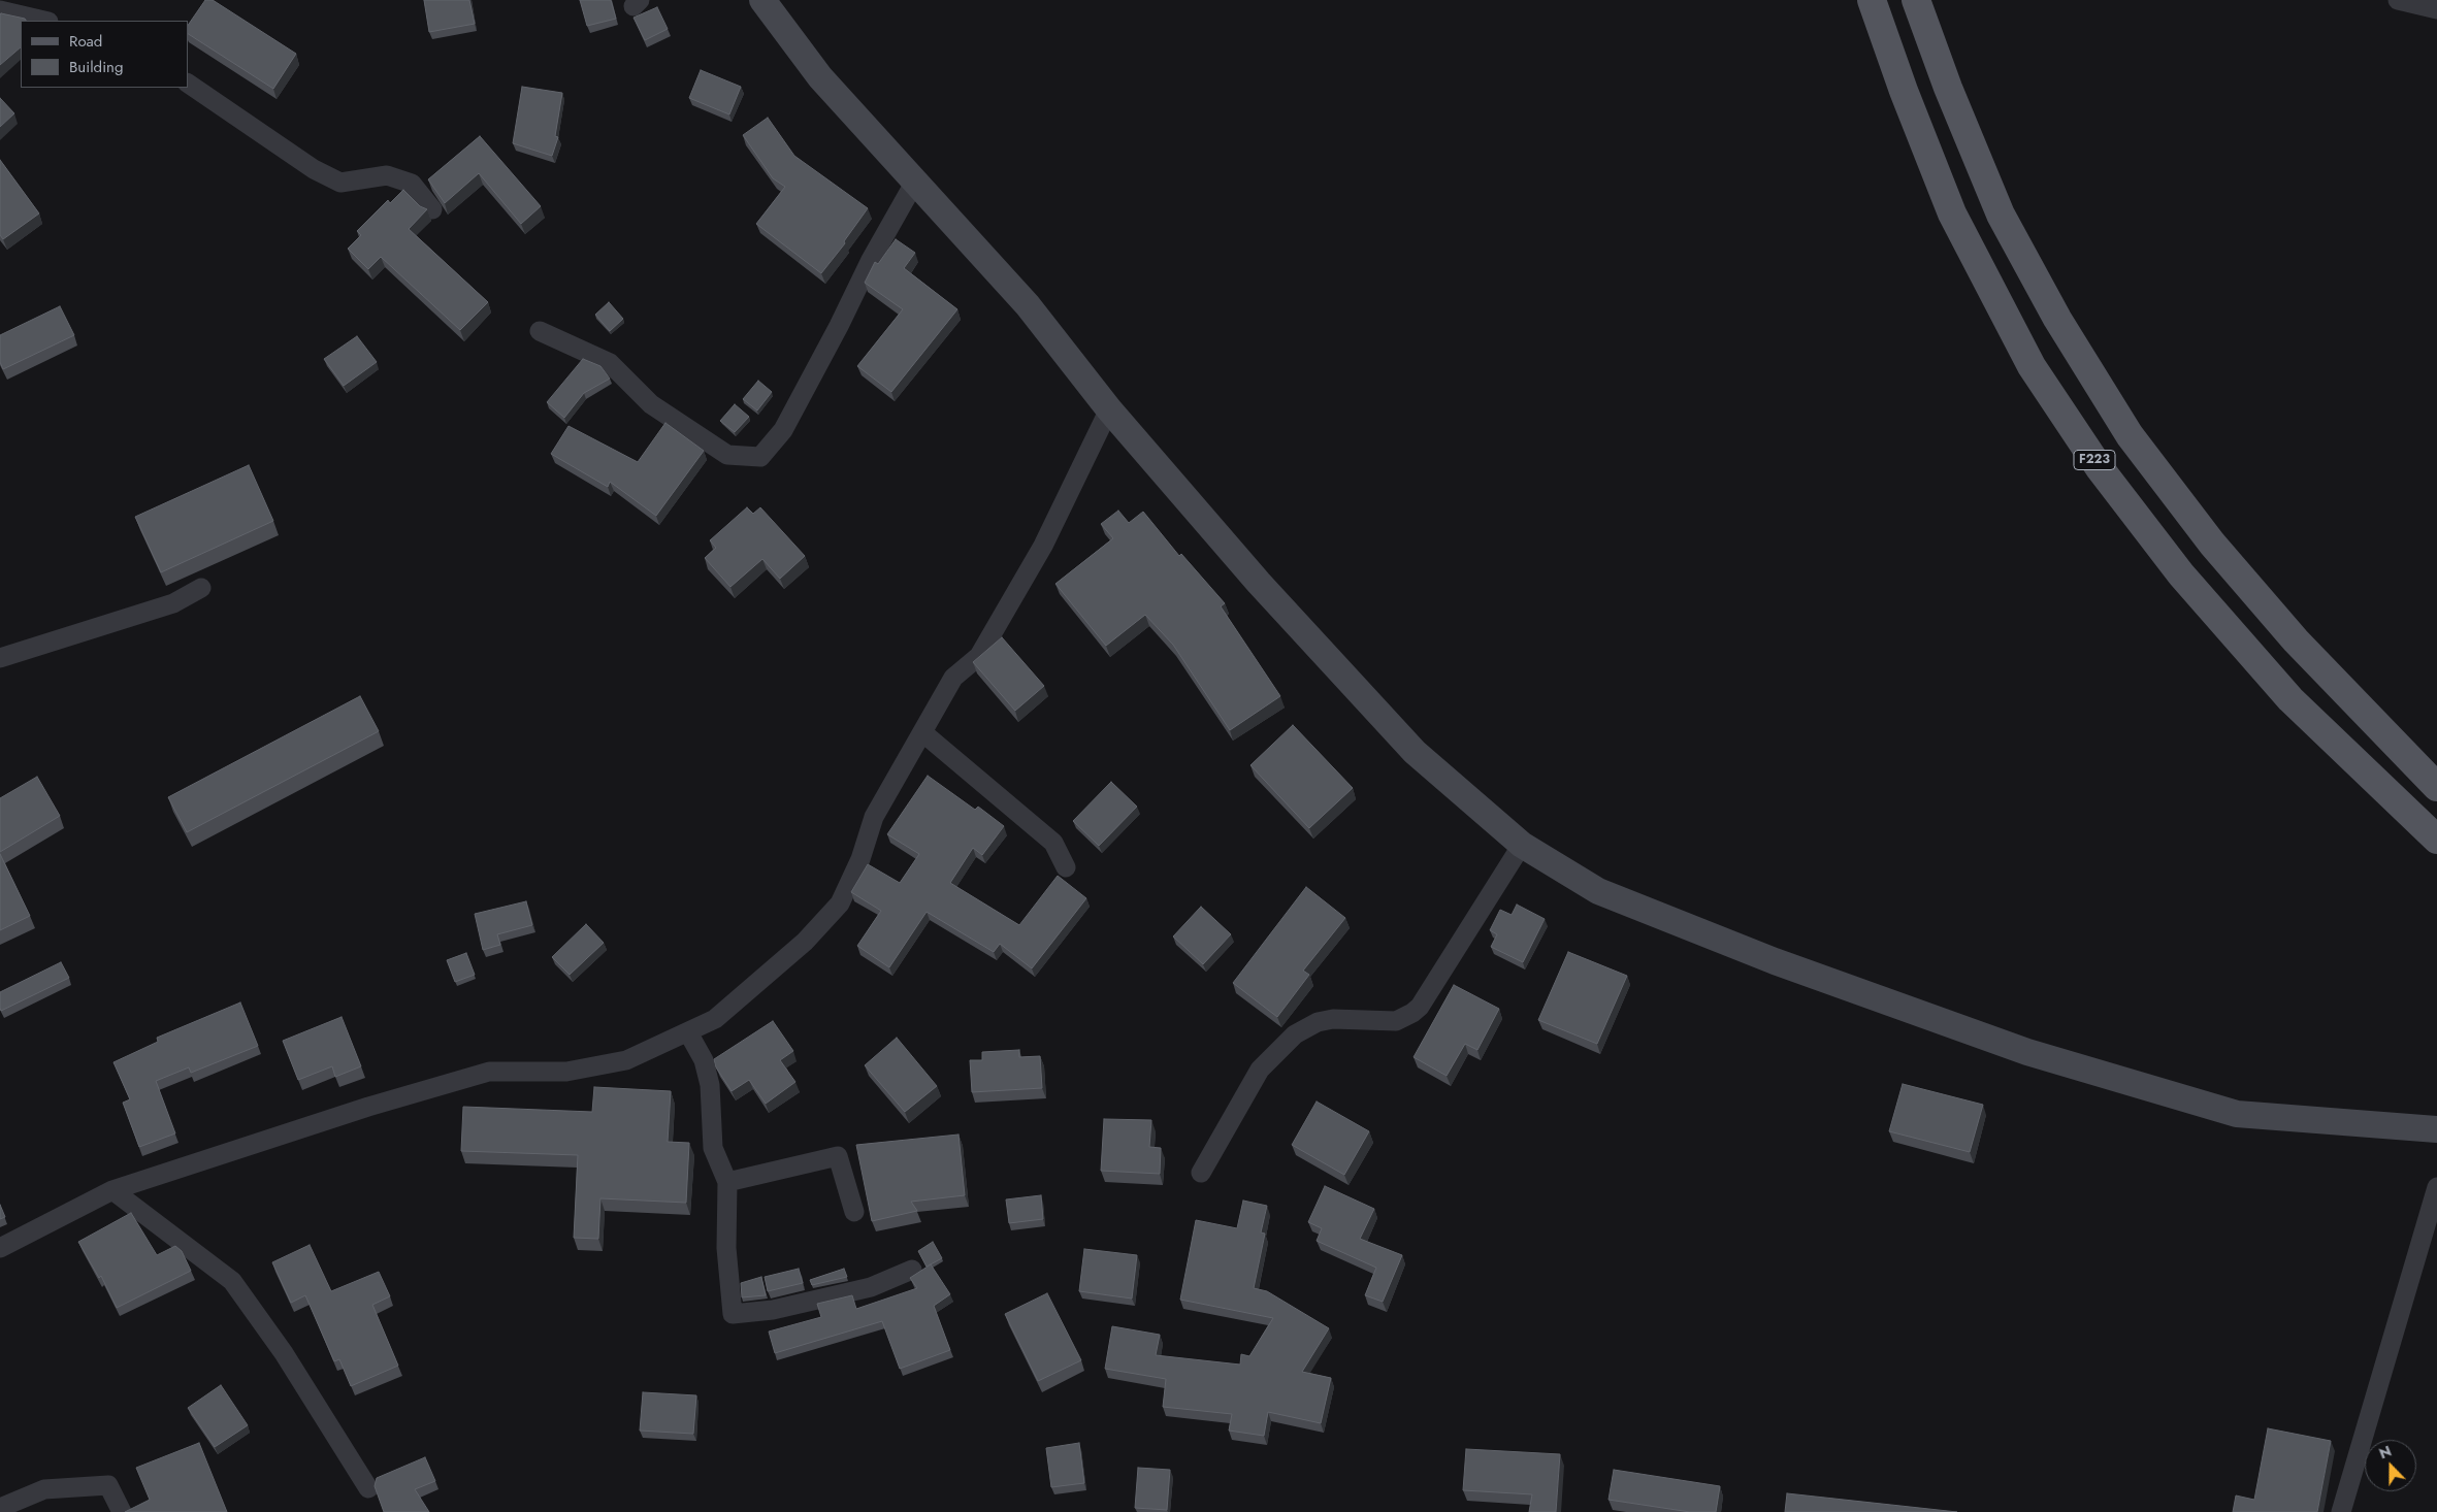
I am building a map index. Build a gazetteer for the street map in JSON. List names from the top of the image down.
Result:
{
  "streets": {
    "main road": ["F223"]
  },
  "legend": ["Road", "Building"],
  "north": "top"
}
